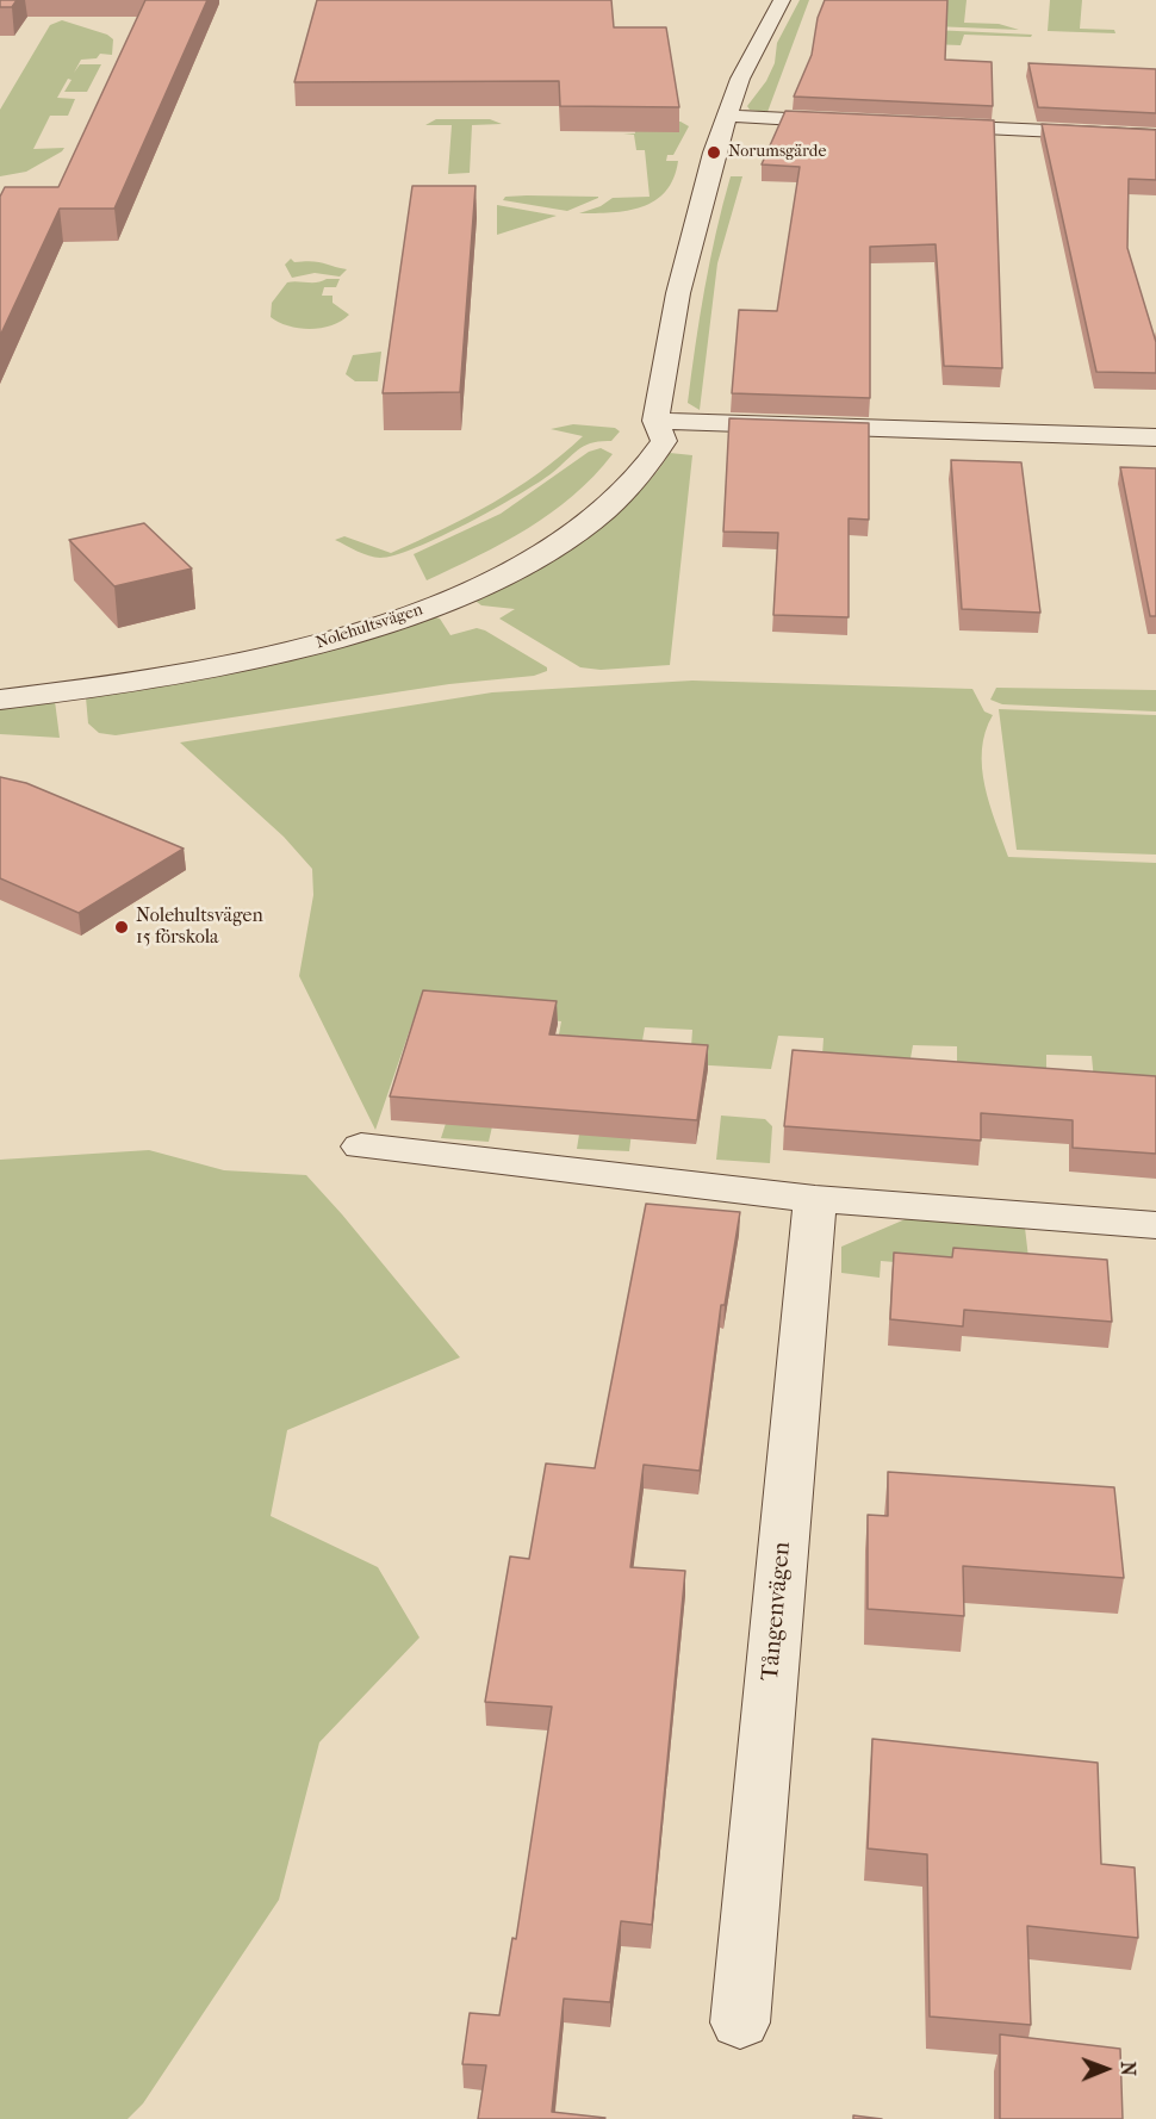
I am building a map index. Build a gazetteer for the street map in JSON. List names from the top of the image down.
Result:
{
  "streets": {
    "street": ["Nolehultsvägen", "Tångenvägen"]
  },
  "places": ["Norumsgärde", "Nolehultsvägen 15 förskola"],
  "north": "right"
}
